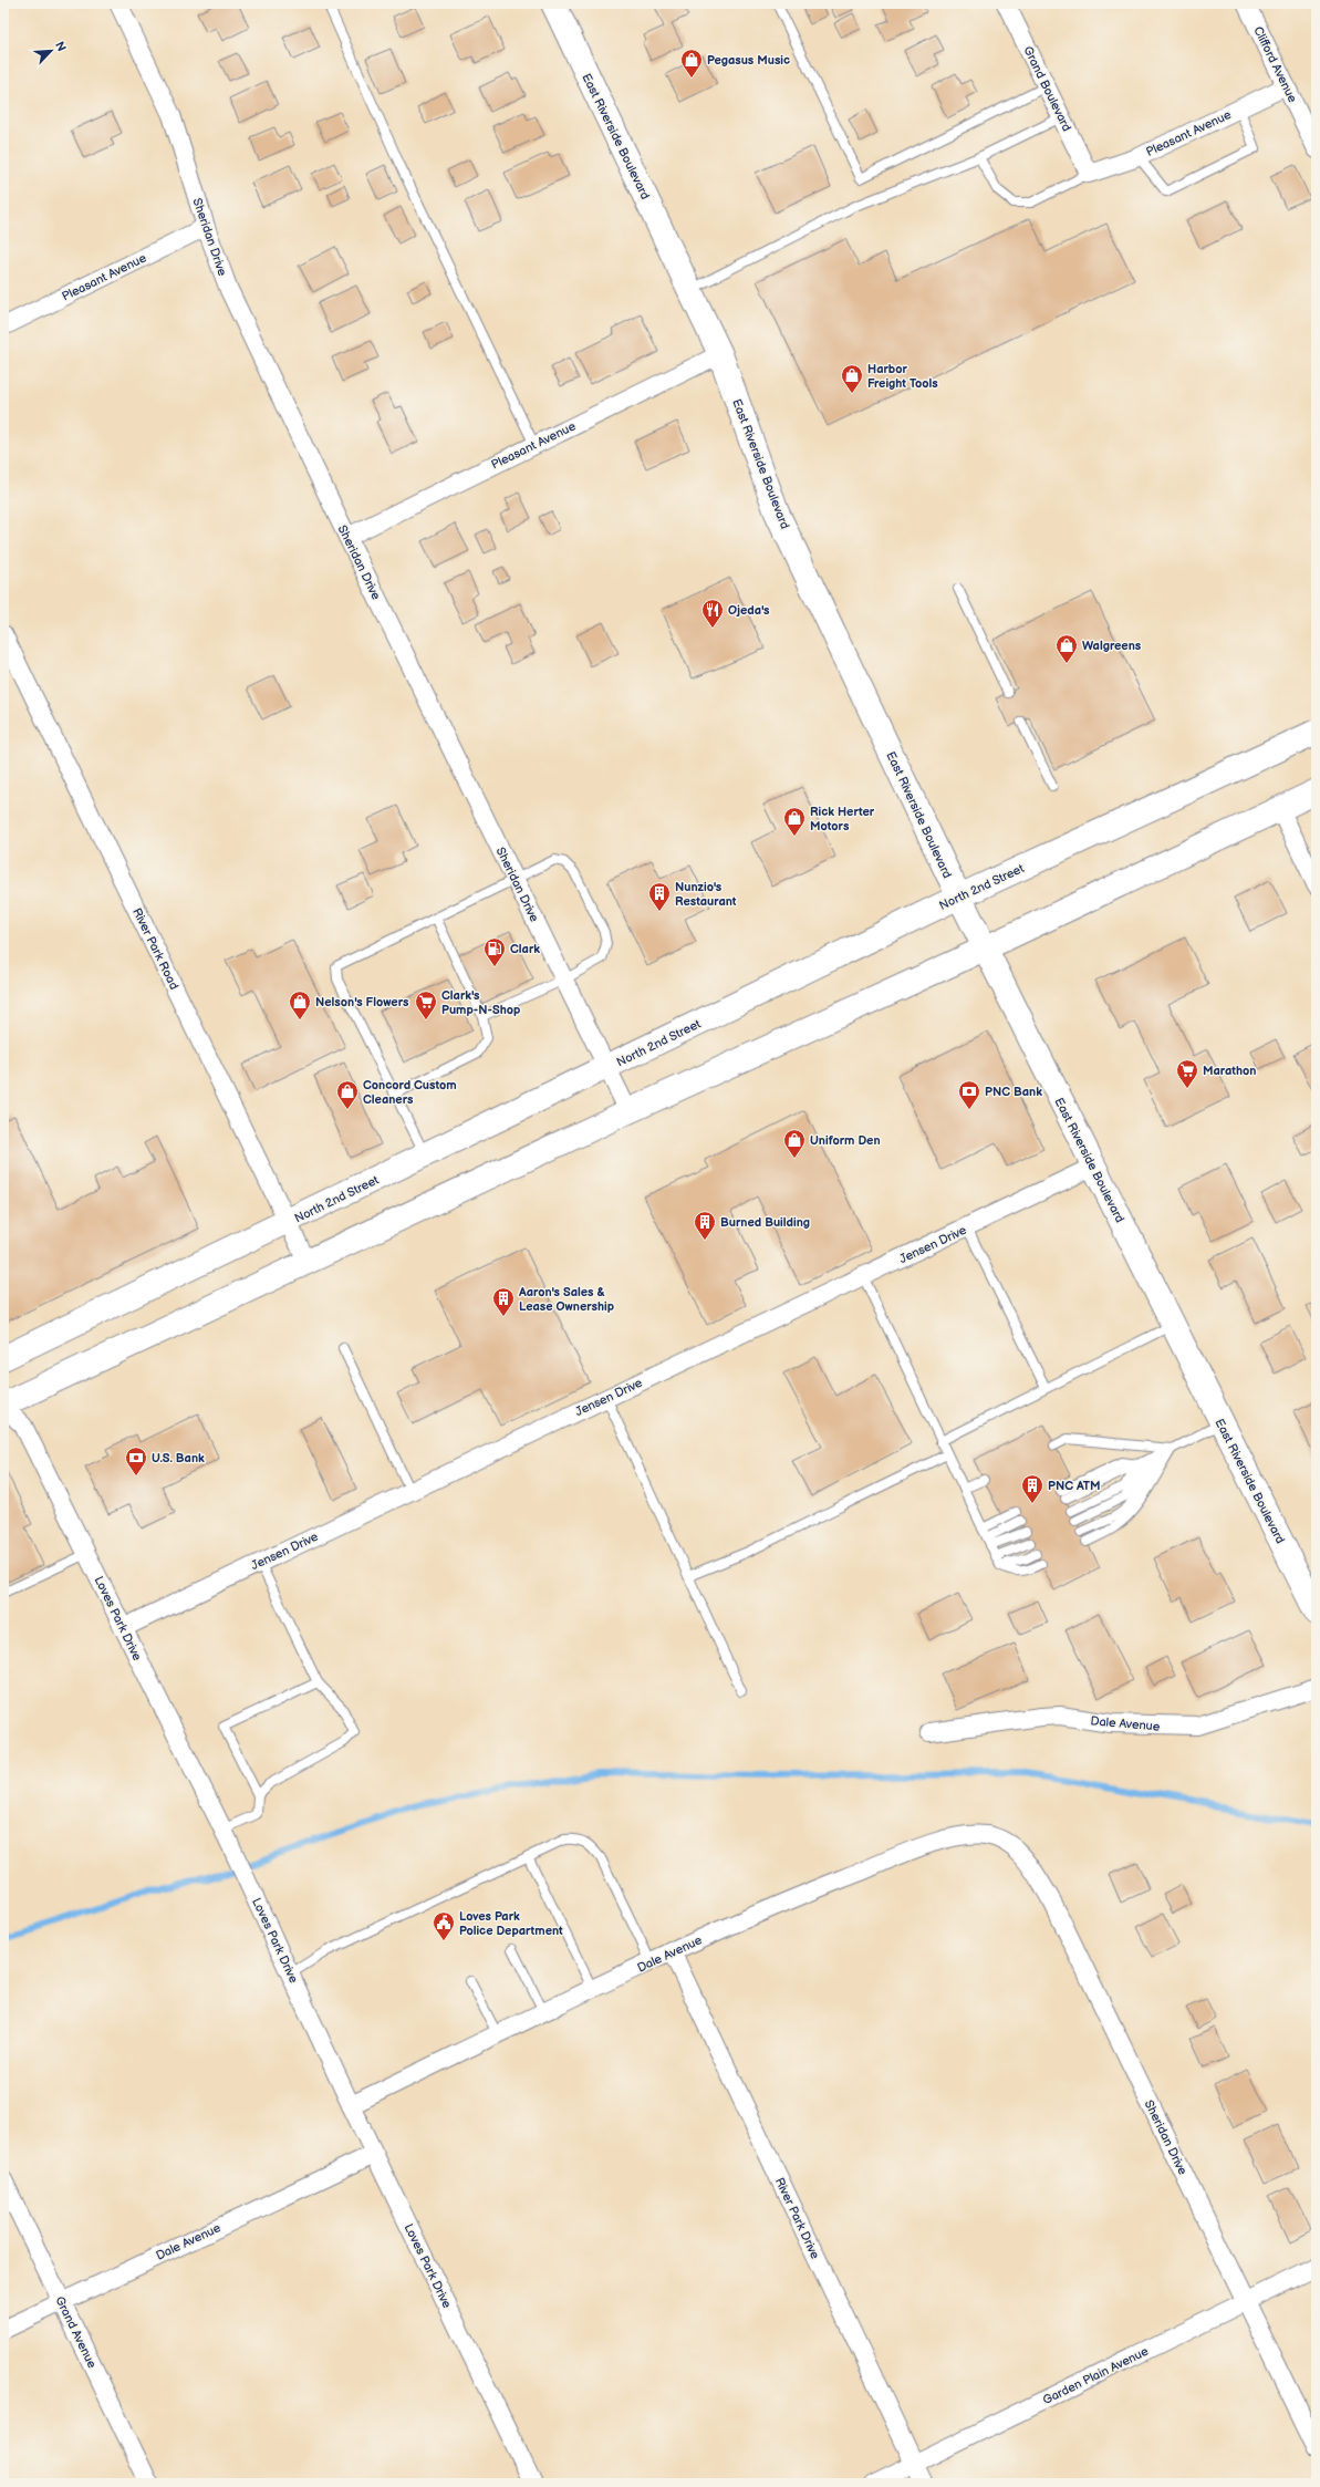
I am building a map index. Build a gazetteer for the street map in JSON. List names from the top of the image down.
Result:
{
  "streets": {
    "main road": ["East Riverside Boulevard", "North 2nd Street"],
    "street": [
      "Clifford Avenue",
      "Grand Boulevard",
      "Pleasant Avenue",
      "Sheridan Drive",
      "River Park Road",
      "Jensen Drive",
      "Loves Park Drive",
      "Dale Avenue",
      "River Park Drive",
      "Grand Avenue",
      "Garden Plain Avenue"
    ]
  },
  "crossings": [
    ["Clifford Avenue", "Pleasant Avenue"],
    ["Grand Boulevard", "Pleasant Avenue"],
    ["Pleasant Avenue", "East Riverside Boulevard"],
    ["Pleasant Avenue", "Sheridan Drive"],
    ["East Riverside Boulevard", "North 2nd Street"],
    ["East Riverside Boulevard", "Jensen Drive"],
    ["Sheridan Drive", "North 2nd Street"],
    ["Sheridan Drive", "Dale Avenue"],
    ["Sheridan Drive", "Garden Plain Avenue"],
    ["North 2nd Street", "River Park Road"],
    ["Jensen Drive", "Loves Park Drive"],
    ["Loves Park Drive", "Dale Avenue"],
    ["Dale Avenue", "River Park Drive"],
    ["Dale Avenue", "Grand Avenue"],
    ["River Park Drive", "Garden Plain Avenue"]
  ],
  "places": {
    "shop": [
      "Pegasus Music",
      "Harbor Freight Tools",
      "Walgreens",
      "Rick Herter Motors",
      "Nelson's Flowers",
      "Concord Custom Cleaners",
      "Uniform Den"
    ],
    "restaurant": ["Ojeda's"],
    "building": [
      "Nunzio's Restaurant",
      "Burned Building",
      "Aaron's Sales & Lease Ownership",
      "PNC ATM"
    ],
    "fuel station": ["Clark"],
    "supermarket": ["Clark's Pump-N-Shop", "Marathon"],
    "bank": ["PNC Bank", "U.S. Bank"],
    "public building": ["Loves Park Police Department"]
  },
  "north": "top right"
}
